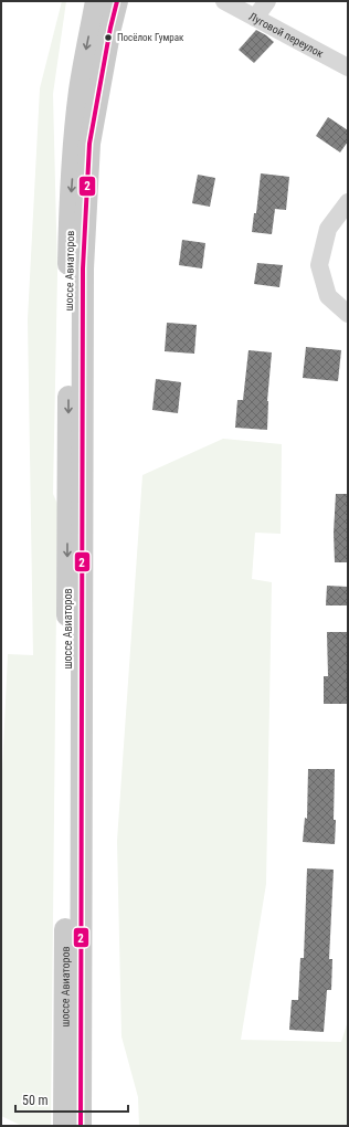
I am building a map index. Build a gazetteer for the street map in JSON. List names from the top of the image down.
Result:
{
  "streets": {
    "main road": ["шоссе Авиаторов"],
    "street": ["Луговой переулок"]
  },
  "places": ["Посёлок Гумрак"],
  "lines": ["transit line 2"],
  "scale_bar": "50 m"
}
